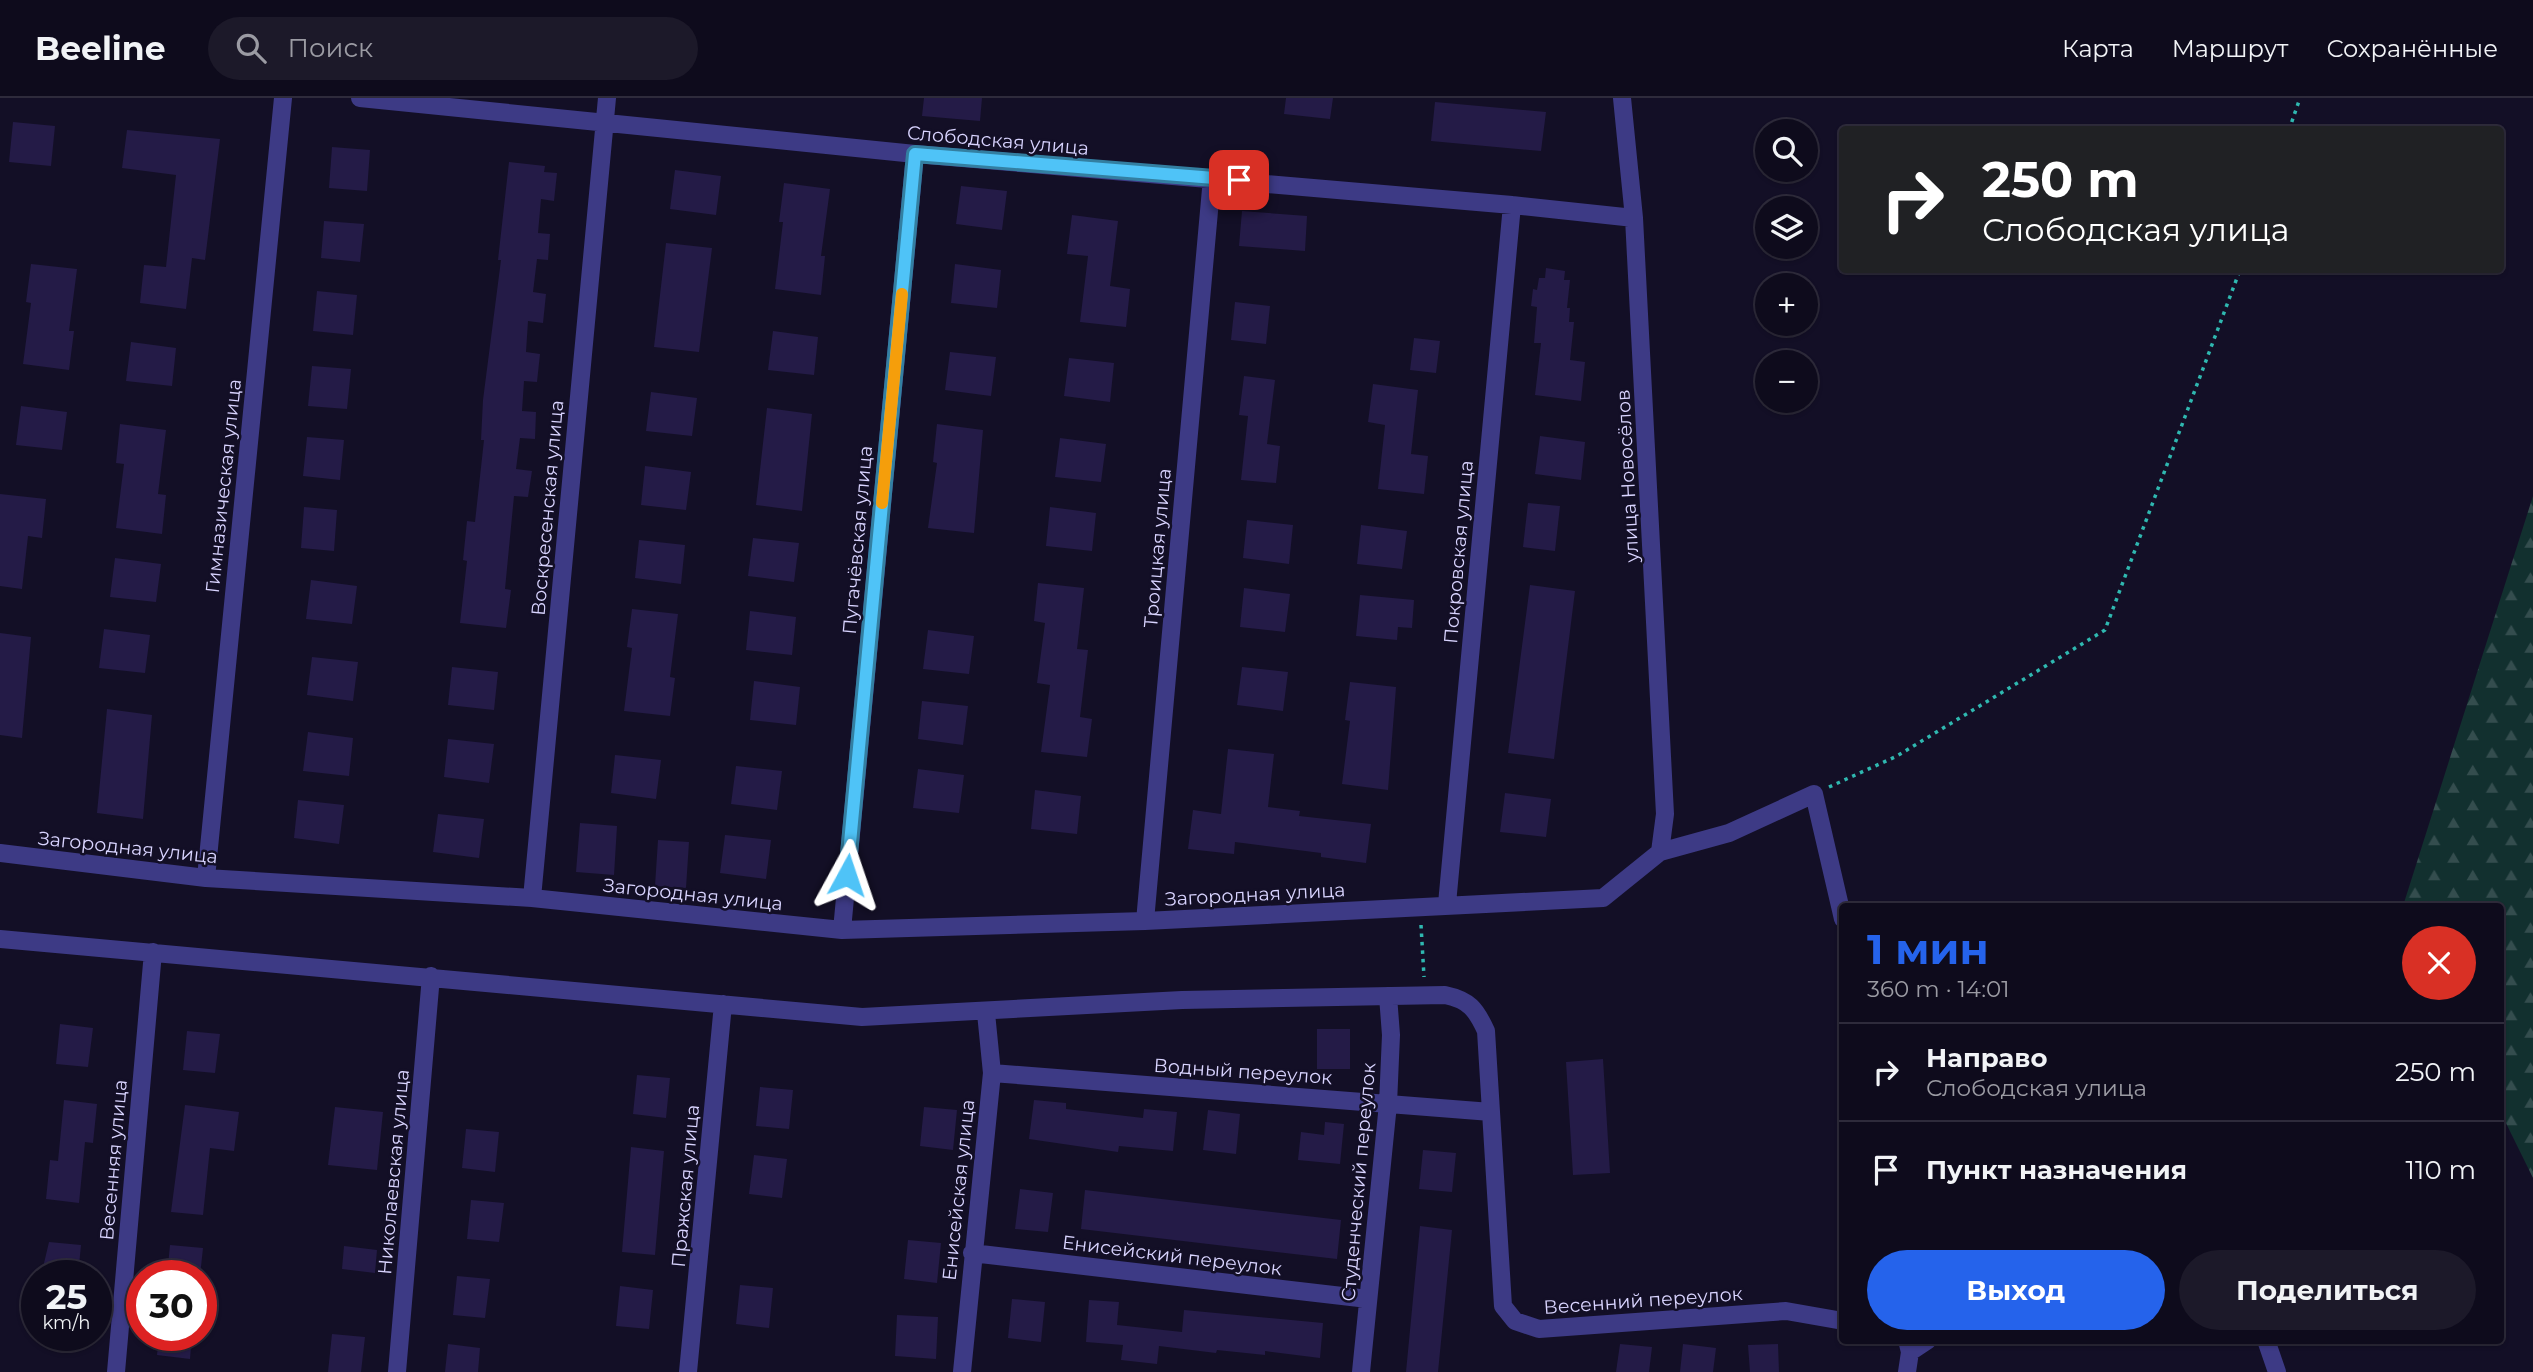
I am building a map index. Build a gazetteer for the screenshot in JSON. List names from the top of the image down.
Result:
{
  "streets": {
    "street": [
      "Слободская улица",
      "улица Новосёлов",
      "Гимназическая улица",
      "Воскресенская улица",
      "Пугачёвская улица",
      "Троицкая улица",
      "Покровская улица",
      "Загородная улица",
      "Водный переулок",
      "Весенняя улица",
      "Николаевская улица",
      "Студенческий переулок",
      "Пражская улица",
      "Енисейская улица",
      "Енисейский переулок",
      "Весенний переулок"
    ]
  },
  "crossings": [
    ["Слободская улица", "улица Новосёлов"],
    ["Слободская улица", "Воскресенская улица"],
    ["Слободская улица", "Пугачёвская улица"],
    ["Слободская улица", "Троицкая улица"],
    ["Слободская улица", "Покровская улица"],
    ["улица Новосёлов", "Загородная улица"],
    ["Гимназическая улица", "Загородная улица"],
    ["Воскресенская улица", "Загородная улица"],
    ["Пугачёвская улица", "Загородная улица"],
    ["Троицкая улица", "Загородная улица"],
    ["Покровская улица", "Загородная улица"],
    ["Водный переулок", "Студенческий переулок"],
    ["Водный переулок", "Енисейская улица"],
    ["Водный переулок", "Весенний переулок"],
    ["Студенческий переулок", "Енисейский переулок"],
    ["Енисейская улица", "Енисейский переулок"]
  ],
  "page": {
    "header": "Beeline",
    "search": "Поиск",
    "nav": ["Карта", "Маршрут", "Сохранённые"],
    "map_buttons": ["+", "−"],
    "turn": ["250 m", "Слободская улица"],
    "heading": ["1 мин", "360 m · 14:01"],
    "list": [
      {
        "name": "Направо",
        "note": "Слободская улица",
        "value": "250 m"
      },
      {
        "name": "Пункт назначения",
        "value": "110 m"
      }
    ],
    "buttons": ["Выход", "Поделиться"],
    "speed": "25 km/h",
    "limit": "30"
  }
}
